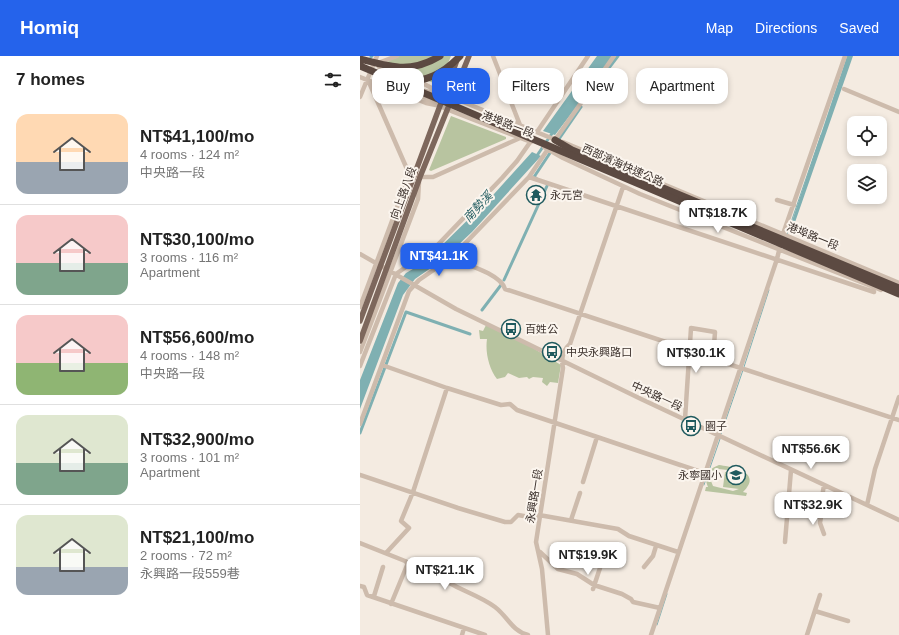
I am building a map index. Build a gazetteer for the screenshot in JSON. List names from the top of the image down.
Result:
{
  "streets": {
    "highway": ["西部濱海快速公路"],
    "main road": ["向上路八段"],
    "street": ["港埠路一段", "中央路一段", "永興路一段"]
  },
  "crossings": [
    ["港埠路一段", "西部濱海快速公路"],
    ["港埠路一段", "向上路八段"],
    ["中央路一段", "永興路一段"]
  ],
  "water": ["南勢溪"],
  "places": {
    "temple": ["永元宮"],
    "bus stop": ["百姓公", "中央永興路口", "園子"],
    "school or university": ["永寧國小"]
  },
  "page": {
    "header": "Homiq",
    "nav": ["Map", "Directions", "Saved"],
    "heading": "7 homes",
    "chip": [
      "Buy",
      "Rent",
      "Filters",
      "New",
      "Apartment"
    ],
    "list": [
      {
        "name": "NT$41,100/mo",
        "note": "4 rooms · 124 m² · 中央路一段"
      },
      {
        "name": "NT$30,100/mo",
        "note": "3 rooms · 116 m² · Apartment"
      },
      {
        "name": "NT$56,600/mo",
        "note": "4 rooms · 148 m² · 中央路一段"
      },
      {
        "name": "NT$32,900/mo",
        "note": "3 rooms · 101 m² · Apartment"
      },
      {
        "name": "NT$21,100/mo",
        "note": "2 rooms · 72 m² · 永興路一段559巷"
      }
    ],
    "price": [
      "NT$18.7K",
      "NT$41.1K",
      "NT$30.1K",
      "NT$56.6K",
      "NT$32.9K",
      "NT$19.9K",
      "NT$21.1K"
    ]
  }
}
